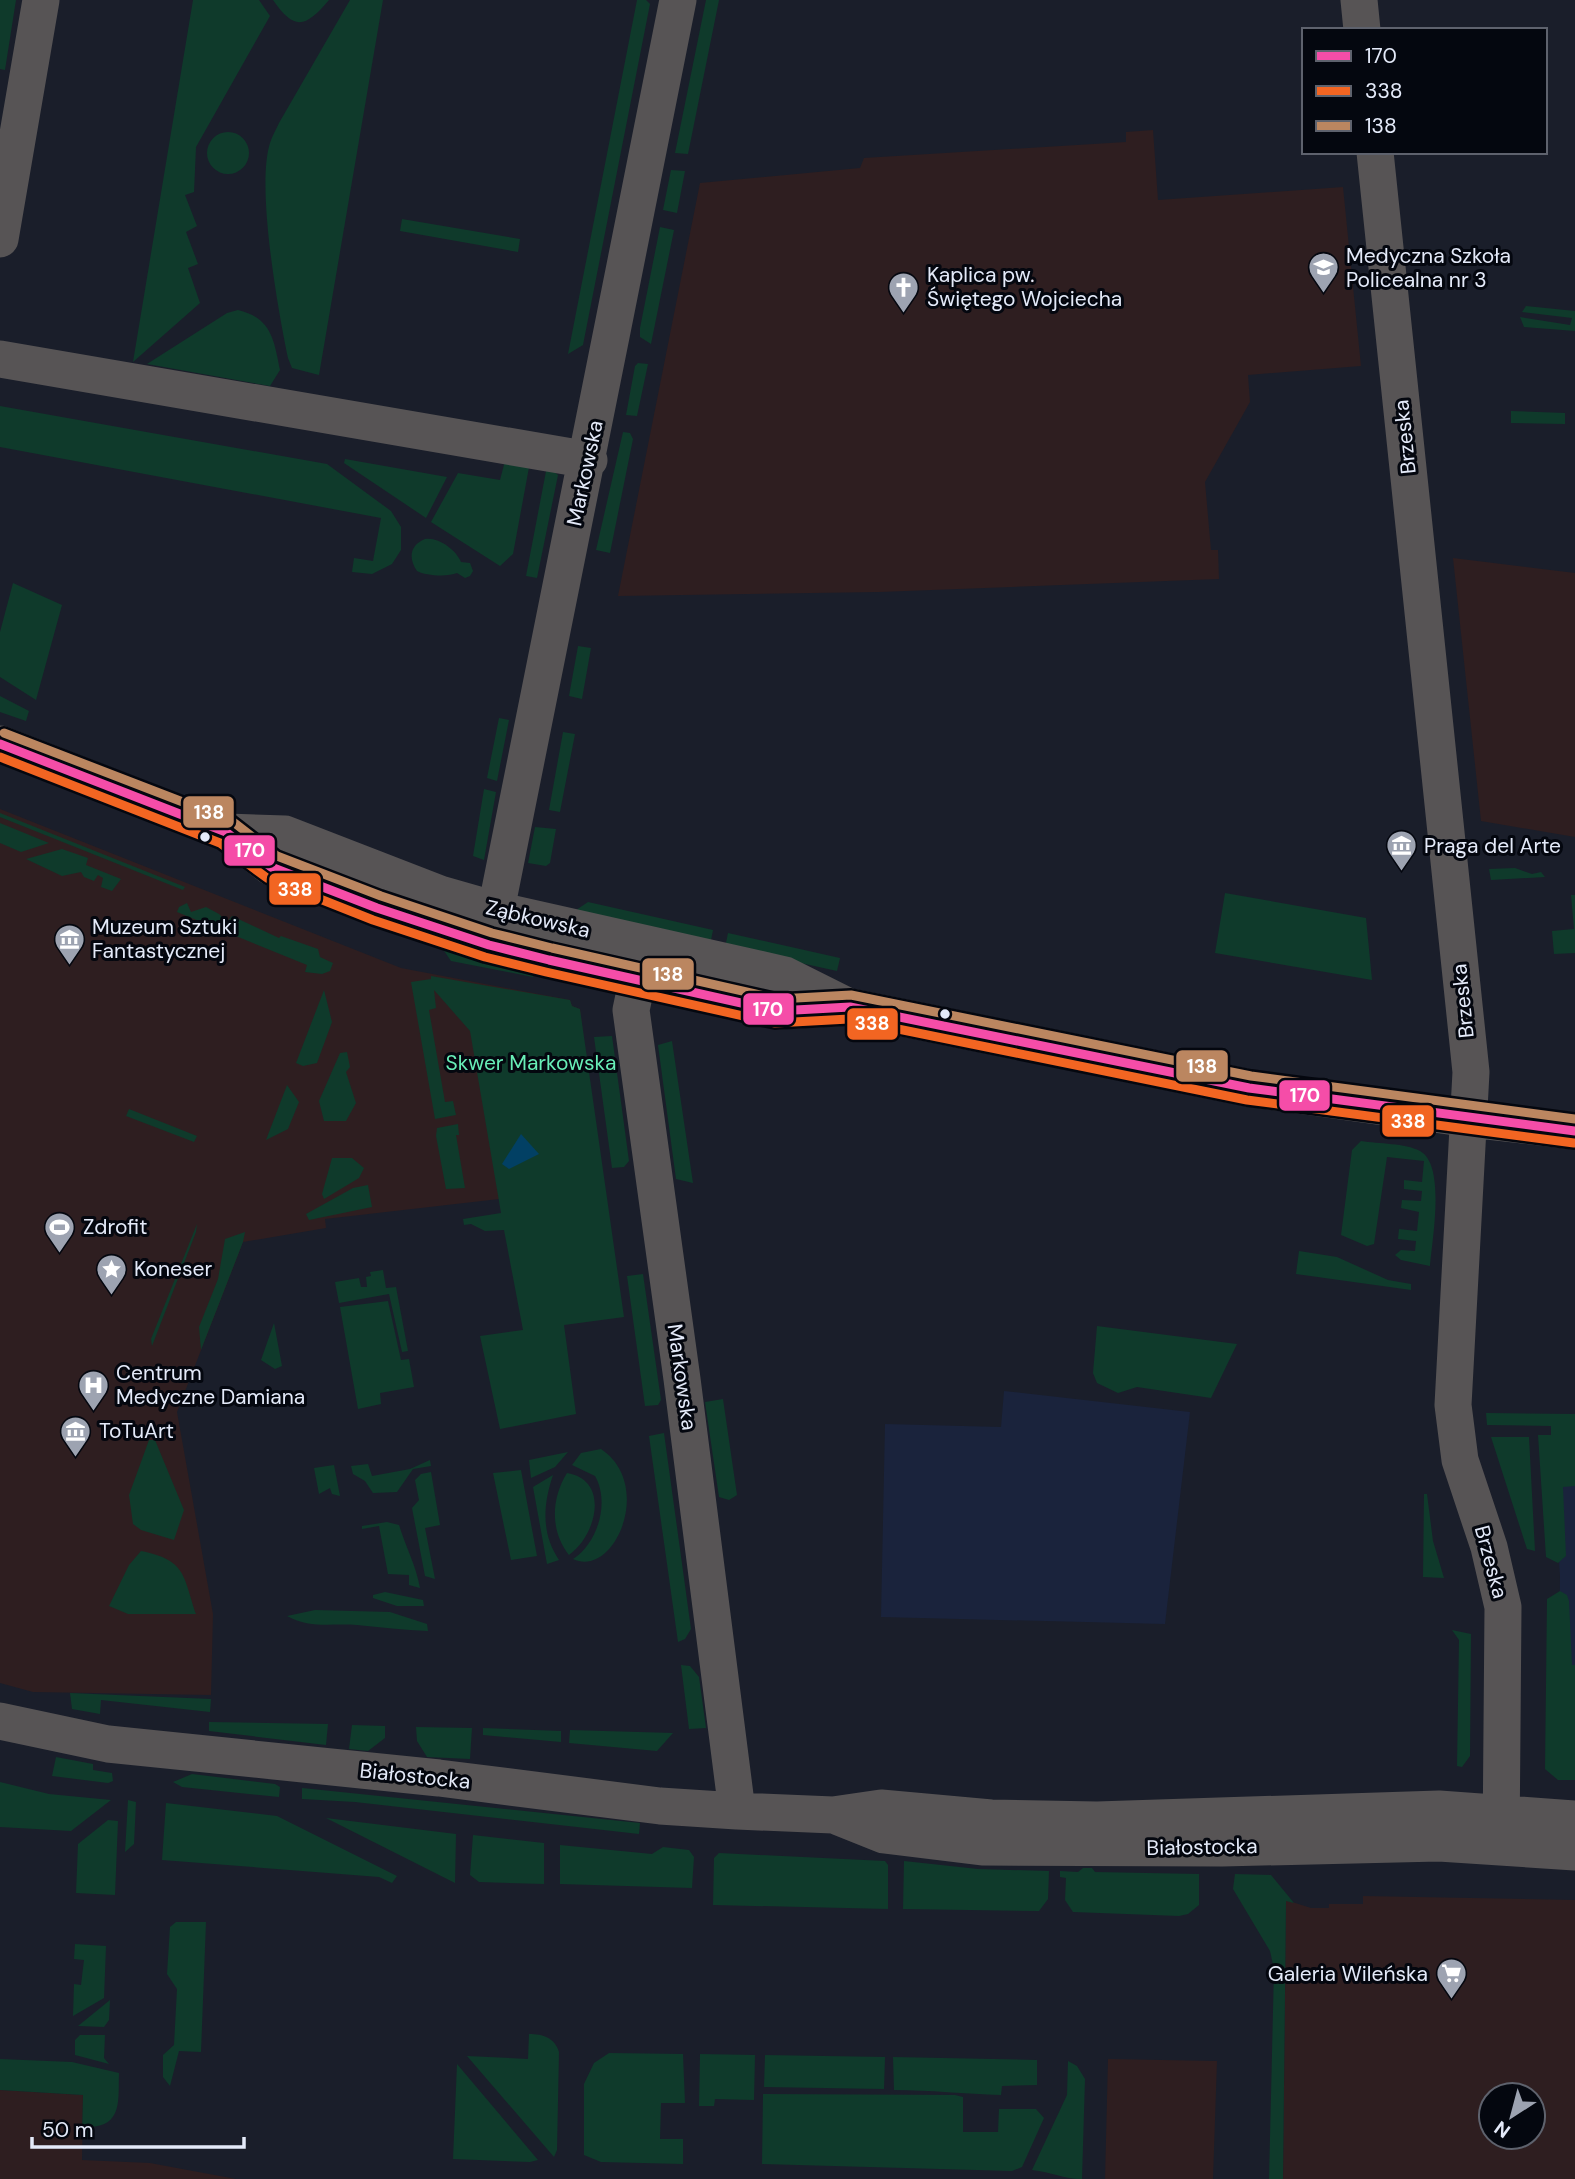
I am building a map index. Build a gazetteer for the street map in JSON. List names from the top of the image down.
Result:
{
  "streets": {
    "street": [
      "Brzeska",
      "Markowska",
      "Ząbkowska",
      "Białostocka"
    ]
  },
  "crossings": [
    ["Brzeska", "Ząbkowska"],
    ["Brzeska", "Białostocka"],
    ["Markowska", "Ząbkowska"],
    ["Markowska", "Białostocka"]
  ],
  "parks": ["Skwer Markowska"],
  "places": {
    "school or university": ["Medyczna Szkoła Policealna nr 3"],
    "church": ["Kaplica pw. Świętego Wojciecha"],
    "museum": ["Praga del Arte", "Muzeum Sztuki Fantastycznej", "ToTuArt"],
    "sports": ["Zdrofit"],
    "place": ["Koneser"],
    "hospital": ["Centrum Medyczne Damiana"],
    "supermarket": ["Galeria Wileńska"]
  },
  "lines": ["transit line 138", "transit line 170", "transit line 338"],
  "legend": ["170", "338", "138"],
  "scale_bar": "50 m",
  "north": "bottom left"
}
